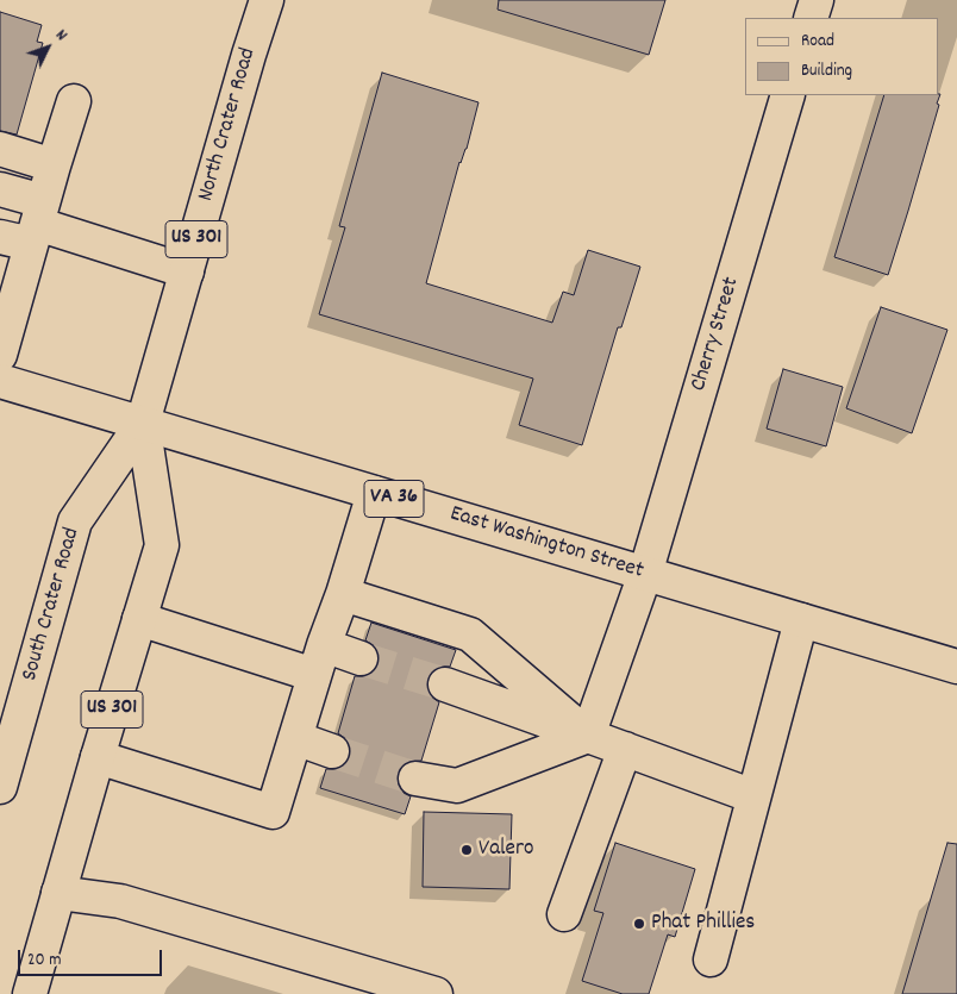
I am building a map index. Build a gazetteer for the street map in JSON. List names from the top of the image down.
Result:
{
  "streets": {
    "main road": [
      "North Crater Road",
      "US 301",
      "Cherry Street",
      "VA 36",
      "East Washington Street",
      "South Crater Road"
    ]
  },
  "crossings": [
    ["North Crater Road", "US 301"],
    ["North Crater Road", "East Washington Street"],
    ["North Crater Road", "South Crater Road"],
    ["US 301", "East Washington Street"],
    ["US 301", "South Crater Road"],
    ["Cherry Street", "East Washington Street"],
    ["East Washington Street", "South Crater Road"]
  ],
  "places": ["Valero", "Phat Phillies"],
  "legend": ["Road", "Building"],
  "scale_bar": "20 m",
  "north": "top right"
}
